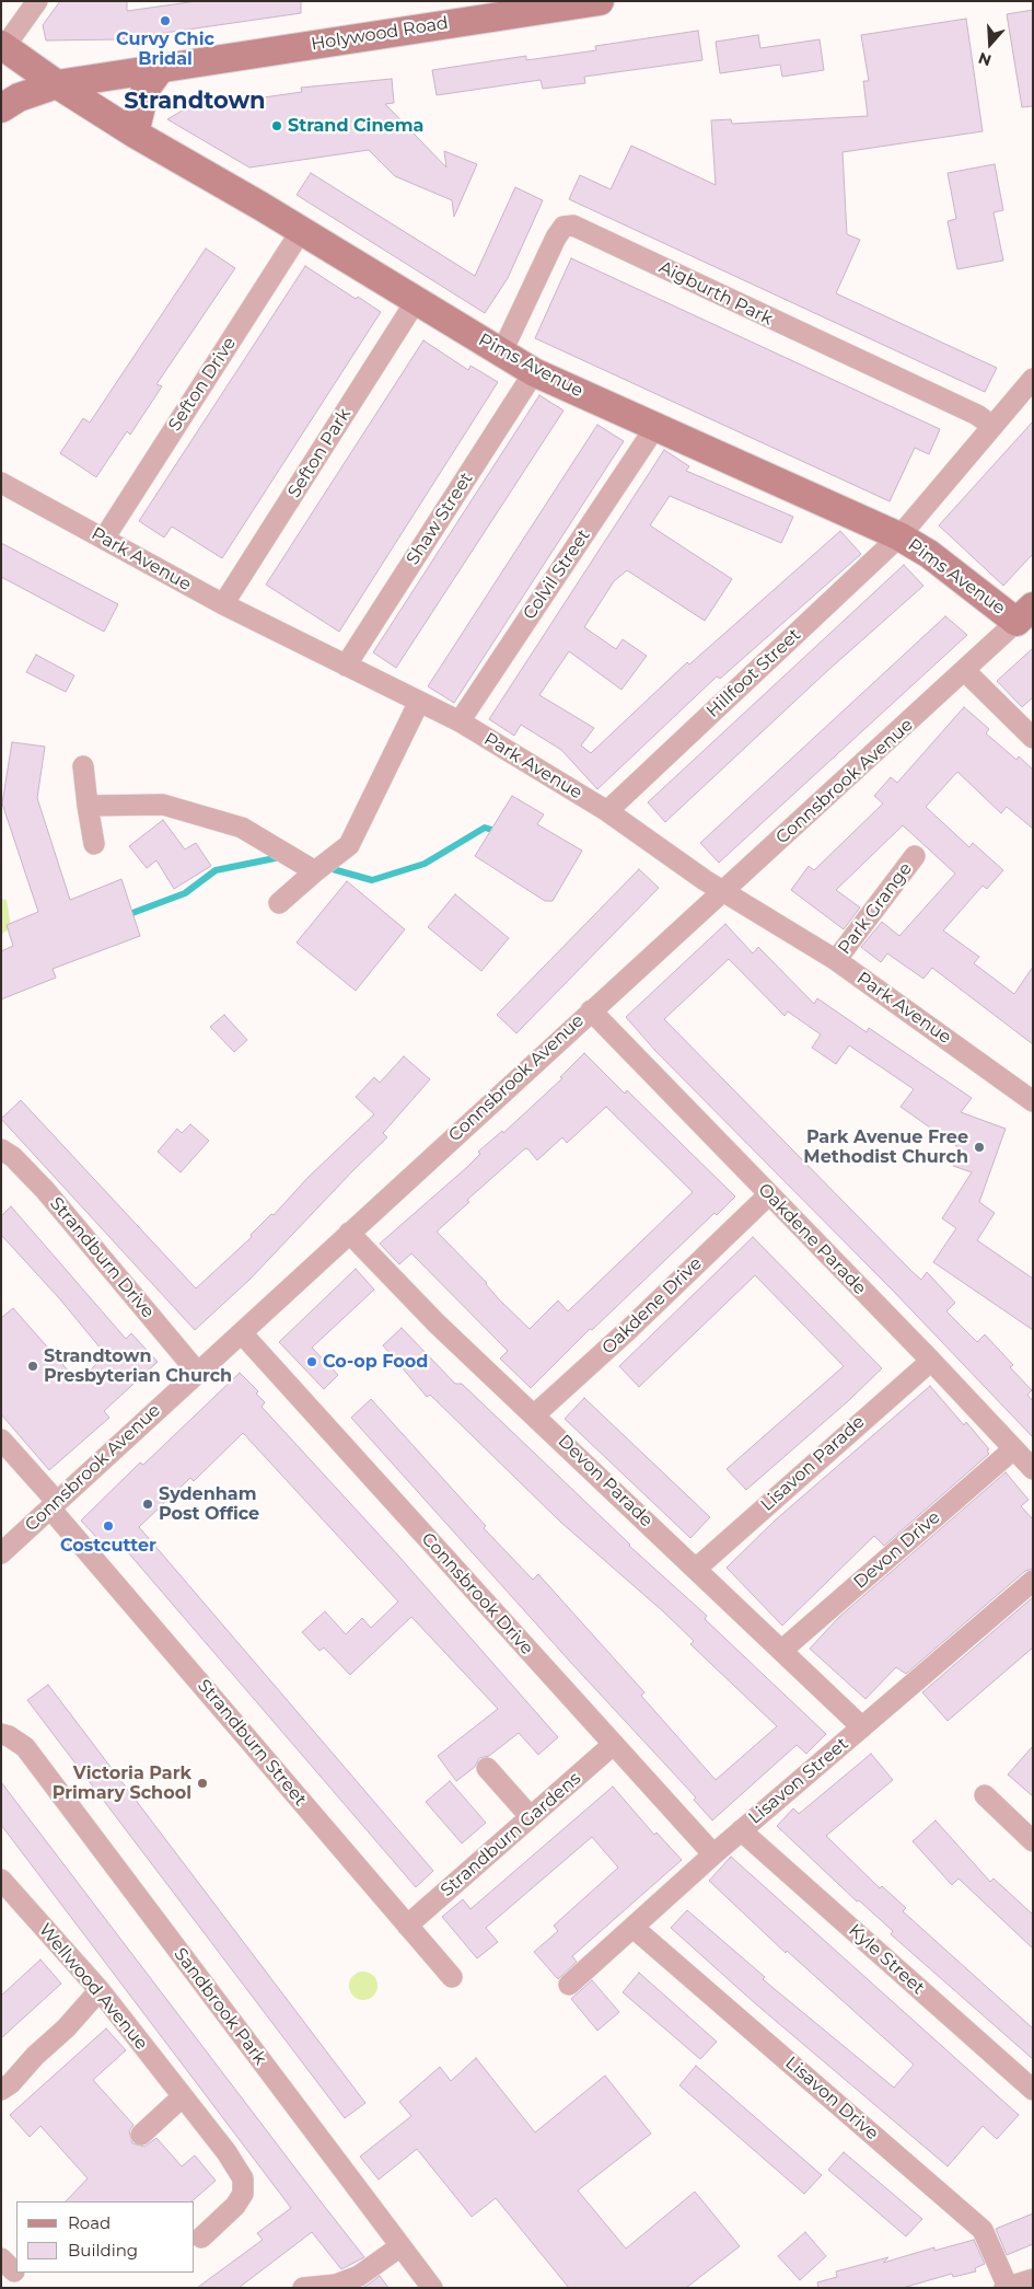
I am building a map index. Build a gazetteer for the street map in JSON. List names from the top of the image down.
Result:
{
  "streets": {
    "street": [
      "Holywood Road",
      "Aigburth Park",
      "Pims Avenue",
      "Sefton Drive",
      "Sefton Park",
      "Shaw Street",
      "Park Avenue",
      "Colvil Street",
      "Hillfoot Street",
      "Connsbrook Avenue",
      "Park Grange",
      "Oakdene Parade",
      "Strandburn Drive",
      "Oakdene Drive",
      "Lisavon Parade",
      "Devon Parade",
      "Devon Drive",
      "Connsbrook Drive",
      "Strandburn Street",
      "Lisavon Street",
      "Strandburn Gardens",
      "Kyle Street",
      "Wellwood Avenue",
      "Sandbrook Park",
      "Lisavon Drive"
    ]
  },
  "crossings": [
    ["Holywood Road", "Pims Avenue"],
    ["Aigburth Park", "Pims Avenue"],
    ["Pims Avenue", "Sefton Drive"],
    ["Pims Avenue", "Sefton Park"],
    ["Pims Avenue", "Shaw Street"],
    ["Pims Avenue", "Colvil Street"],
    ["Pims Avenue", "Hillfoot Street"],
    ["Pims Avenue", "Connsbrook Avenue"],
    ["Sefton Drive", "Park Avenue"],
    ["Sefton Park", "Park Avenue"],
    ["Shaw Street", "Park Avenue"],
    ["Park Avenue", "Colvil Street"],
    ["Park Avenue", "Hillfoot Street"],
    ["Park Avenue", "Connsbrook Avenue"],
    ["Park Avenue", "Park Grange"],
    ["Connsbrook Avenue", "Oakdene Parade"],
    ["Connsbrook Avenue", "Strandburn Drive"],
    ["Connsbrook Avenue", "Devon Parade"],
    ["Connsbrook Avenue", "Connsbrook Drive"],
    ["Connsbrook Avenue", "Strandburn Street"],
    ["Oakdene Parade", "Oakdene Drive"],
    ["Oakdene Parade", "Lisavon Parade"],
    ["Oakdene Parade", "Devon Drive"],
    ["Oakdene Drive", "Devon Parade"],
    ["Lisavon Parade", "Devon Parade"],
    ["Devon Parade", "Devon Drive"],
    ["Devon Parade", "Lisavon Street"],
    ["Connsbrook Drive", "Lisavon Street"],
    ["Connsbrook Drive", "Strandburn Gardens"],
    ["Strandburn Street", "Strandburn Gardens"],
    ["Lisavon Street", "Kyle Street"],
    ["Lisavon Street", "Lisavon Drive"]
  ],
  "districts": ["Strandtown"],
  "places": [
    "Curvy Chic Bridal",
    "Strand Cinema",
    "Park Avenue Free Methodist Church",
    "Co-op Food",
    "Strandtown Presbyterian Church",
    "Sydenham Post Office",
    "Costcutter",
    "Victoria Park Primary School"
  ],
  "legend": ["Road", "Building"],
  "north": "bottom"
}
